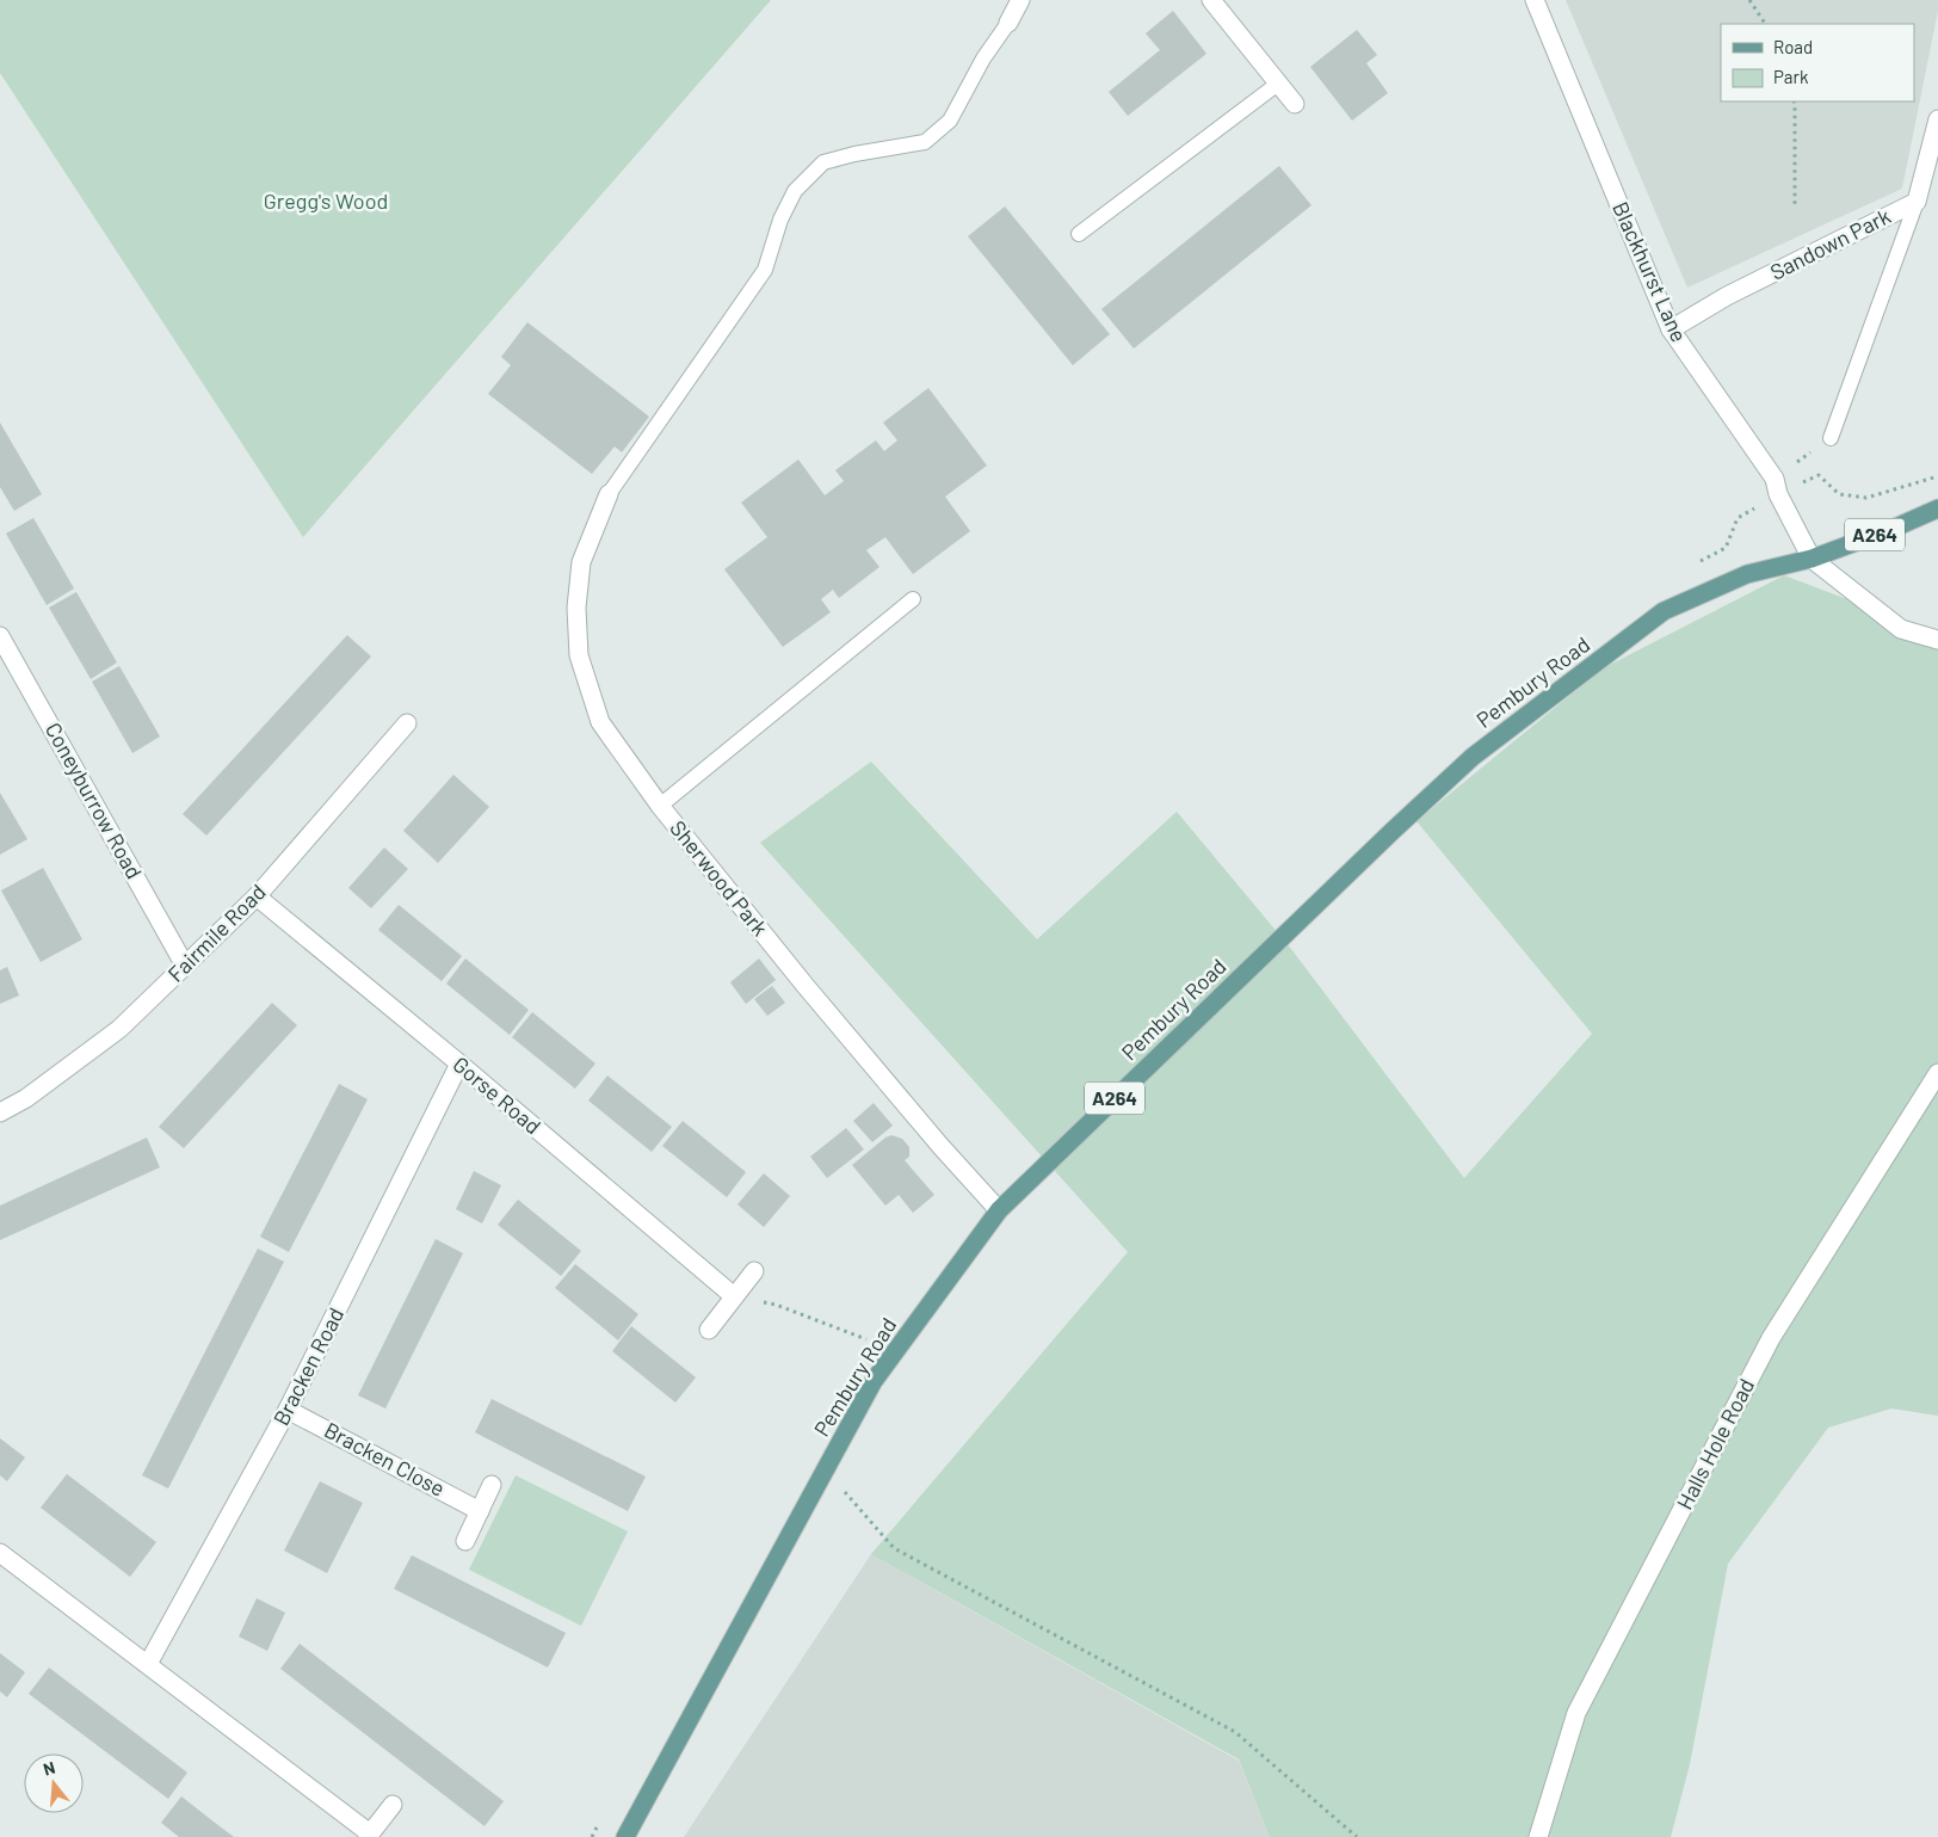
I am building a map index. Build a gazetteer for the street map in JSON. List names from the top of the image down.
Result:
{
  "streets": {
    "main road": ["A264", "Pembury Road"],
    "street": [
      "Sandown Park",
      "Blackhurst Lane",
      "Coneyburrow Road",
      "Sherwood Park",
      "Fairmile Road",
      "Gorse Road",
      "Bracken Road",
      "Halls Hole Road",
      "Bracken Close"
    ]
  },
  "crossings": [
    ["Sandown Park", "Blackhurst Lane"],
    ["Blackhurst Lane", "Pembury Road"],
    ["Pembury Road", "Sherwood Park"],
    ["Coneyburrow Road", "Fairmile Road"],
    ["Fairmile Road", "Gorse Road"],
    ["Gorse Road", "Bracken Road"],
    ["Bracken Road", "Bracken Close"]
  ],
  "parks": ["Gregg's Wood"],
  "legend": ["Road", "Park"],
  "north": "top"
}
